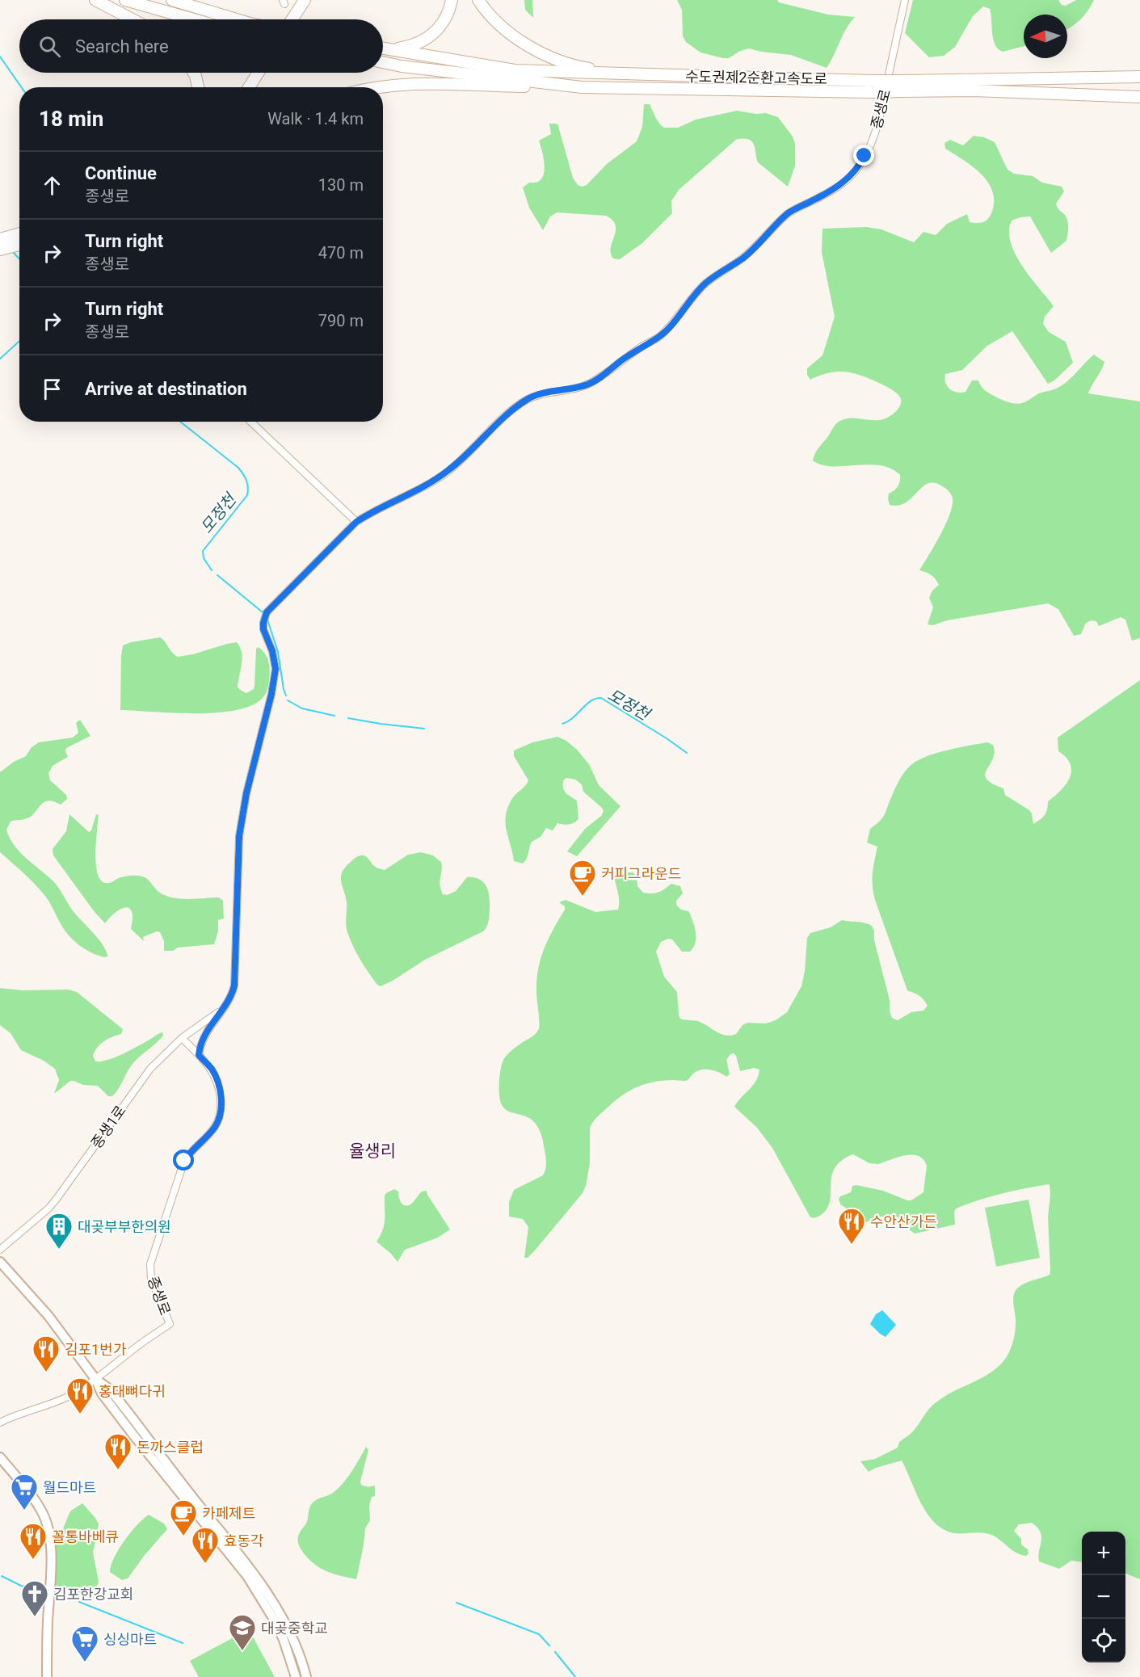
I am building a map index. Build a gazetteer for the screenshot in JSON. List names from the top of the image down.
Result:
{
  "streets": {
    "highway": ["수도권제2순환고속도로"],
    "street": ["종생로", "종생1로"]
  },
  "crossings": [
    ["종생로", "종생1로"]
  ],
  "districts": ["율생리"],
  "water": ["모정천"],
  "places": {
    "cafe": ["커피그라운드", "카페제트"],
    "restaurant": [
      "수안산가든",
      "김포1번가",
      "홍대뼈다귀",
      "돈까스클럽",
      "꼴통바베큐",
      "효동각"
    ],
    "building": ["대곶부부한의원"],
    "supermarket": ["월드마트", "싱싱마트"],
    "church": ["김포한강교회"],
    "school or university": ["대곶중학교"]
  },
  "north": "left",
  "page": {
    "search": "Search here",
    "heading": ["18 min", "Walk · 1.4 km"],
    "list": [
      ["Continue", "종생로", "130 m"],
      ["Turn right", "종생로", "470 m"],
      ["Turn right", "종생로", "790 m"],
      "Arrive at destination"
    ],
    "map_buttons": ["+", "−"]
  }
}
